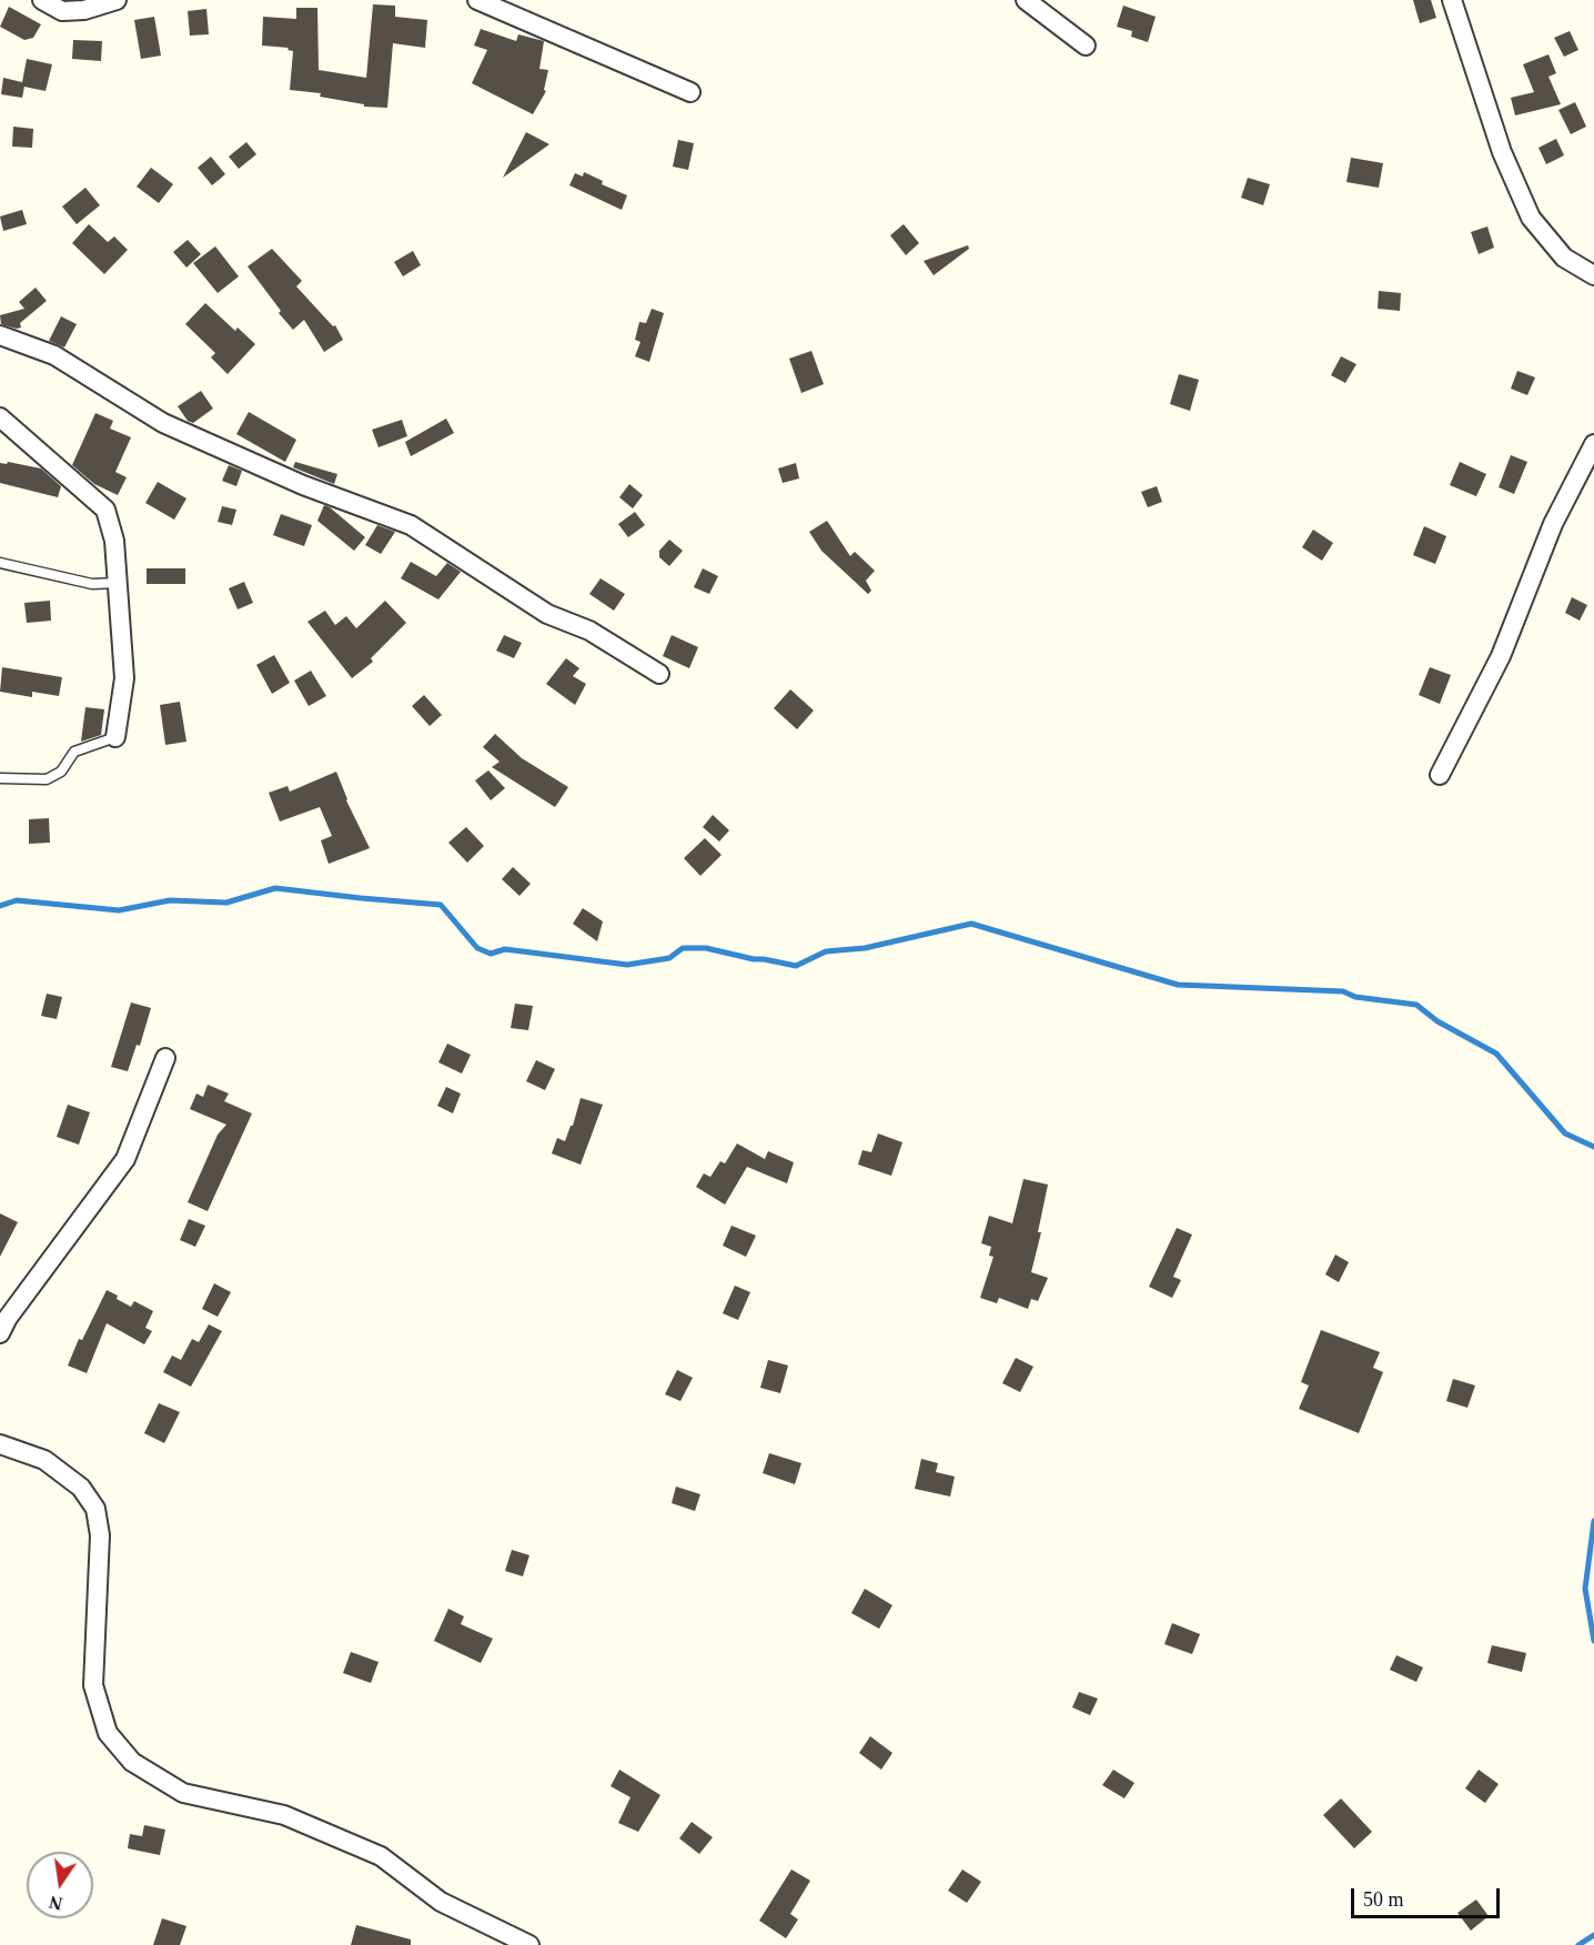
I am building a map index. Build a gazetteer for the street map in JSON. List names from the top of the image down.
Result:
{
  "scale_bar": "50 m",
  "north": "bottom"
}
